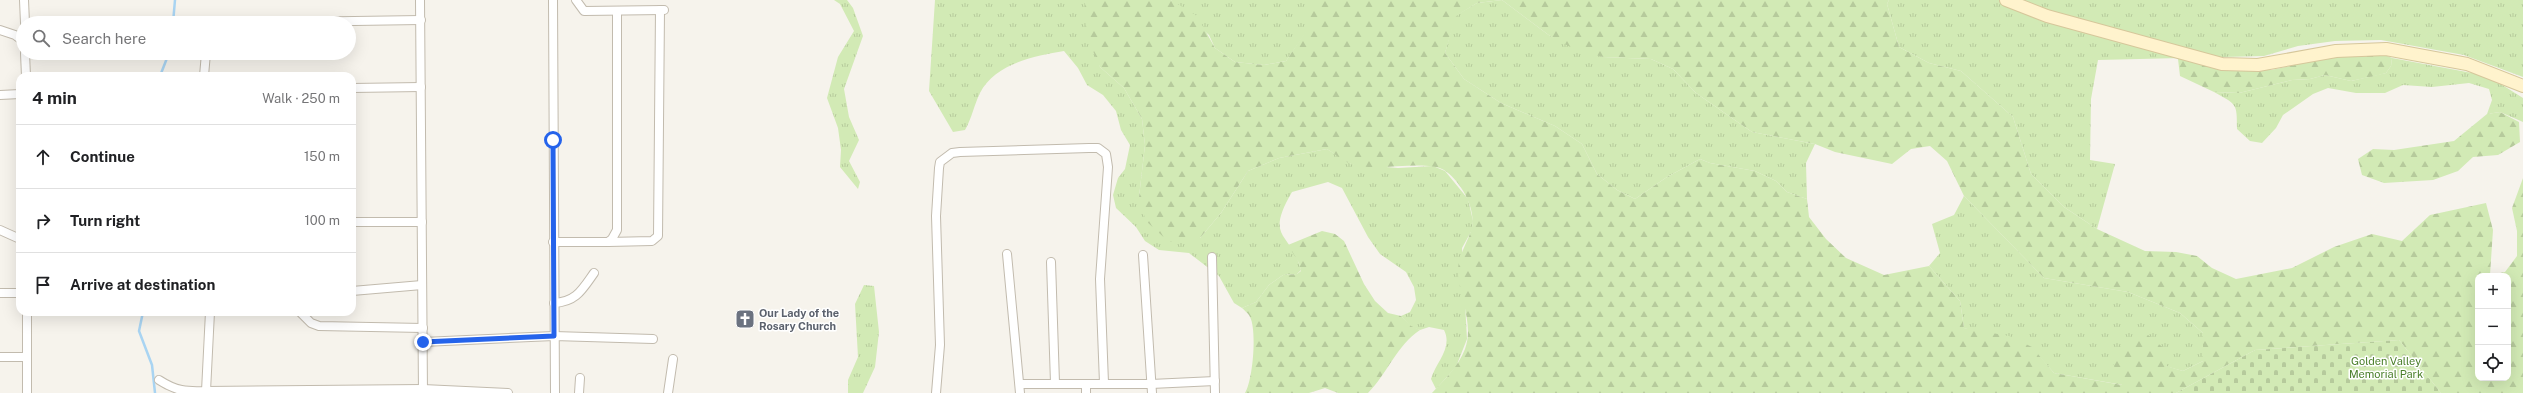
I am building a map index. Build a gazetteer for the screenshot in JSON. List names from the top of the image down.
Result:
{
  "parks": ["Golden Valley Memorial Park"],
  "places": {
    "church": ["Our Lady of the Rosary Church"]
  },
  "page": {
    "search": "Search here",
    "heading": ["4 min", "Walk · 250 m"],
    "list": [
      ["Continue", "150 m"],
      ["Turn right", "100 m"],
      "Arrive at destination"
    ],
    "map_buttons": ["+", "−"]
  }
}
